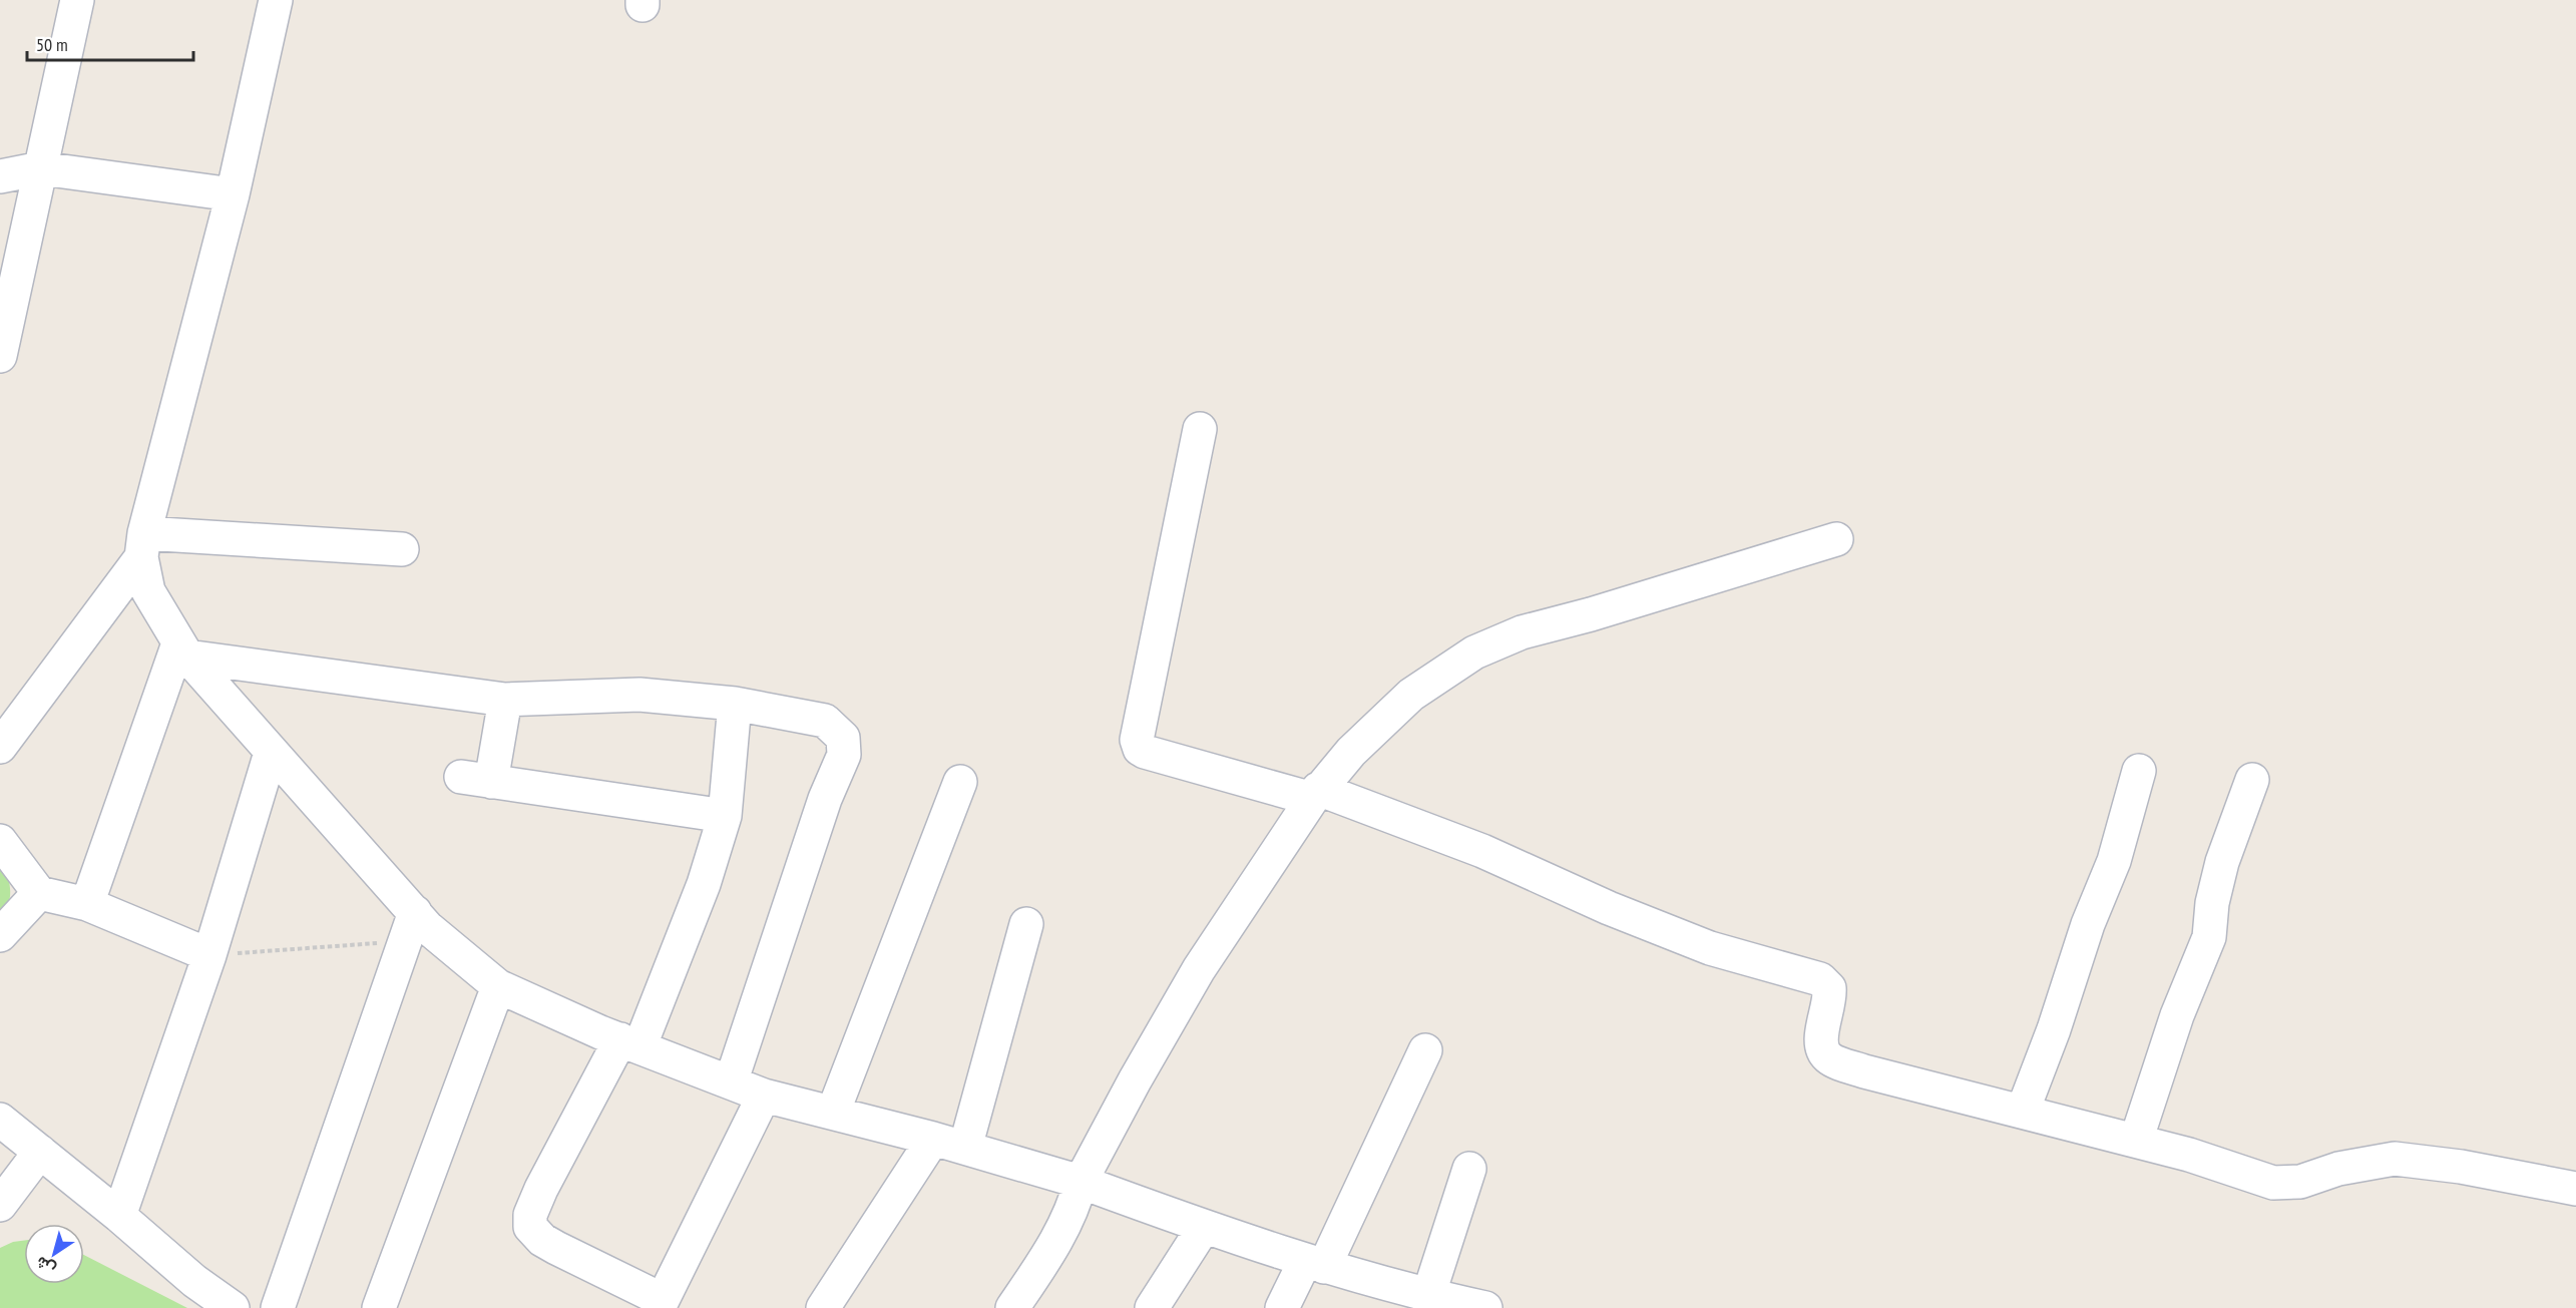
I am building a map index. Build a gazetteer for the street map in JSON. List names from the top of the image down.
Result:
{
  "scale_bar": "50 m",
  "north": "bottom left"
}
